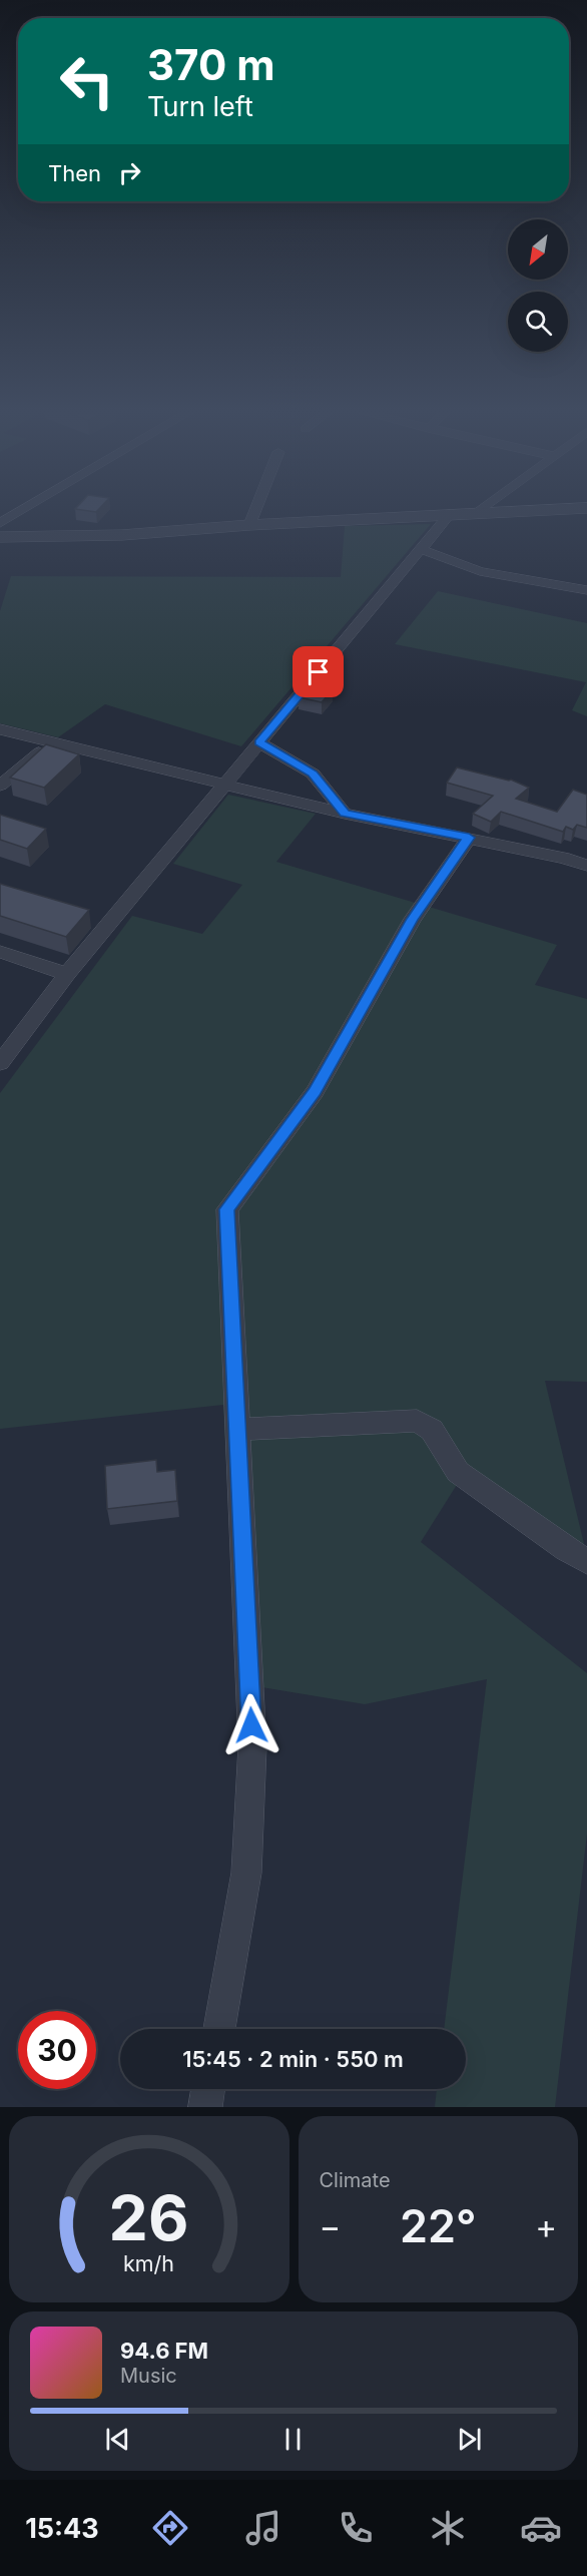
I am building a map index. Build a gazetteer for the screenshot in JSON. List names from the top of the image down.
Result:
{
  "north": "bottom left",
  "page": {
    "turn": ["370 m", "Turn left"],
    "then": "Then",
    "limit": "30",
    "trip": "15:45 · 2 min · 550 m",
    "tile": "Climate",
    "heat": ["−", "22°", "+"],
    "song": ["94.6 FM", "Music"],
    "tabs": "15:43",
    "gauge": ["26", "km/h"]
  }
}
